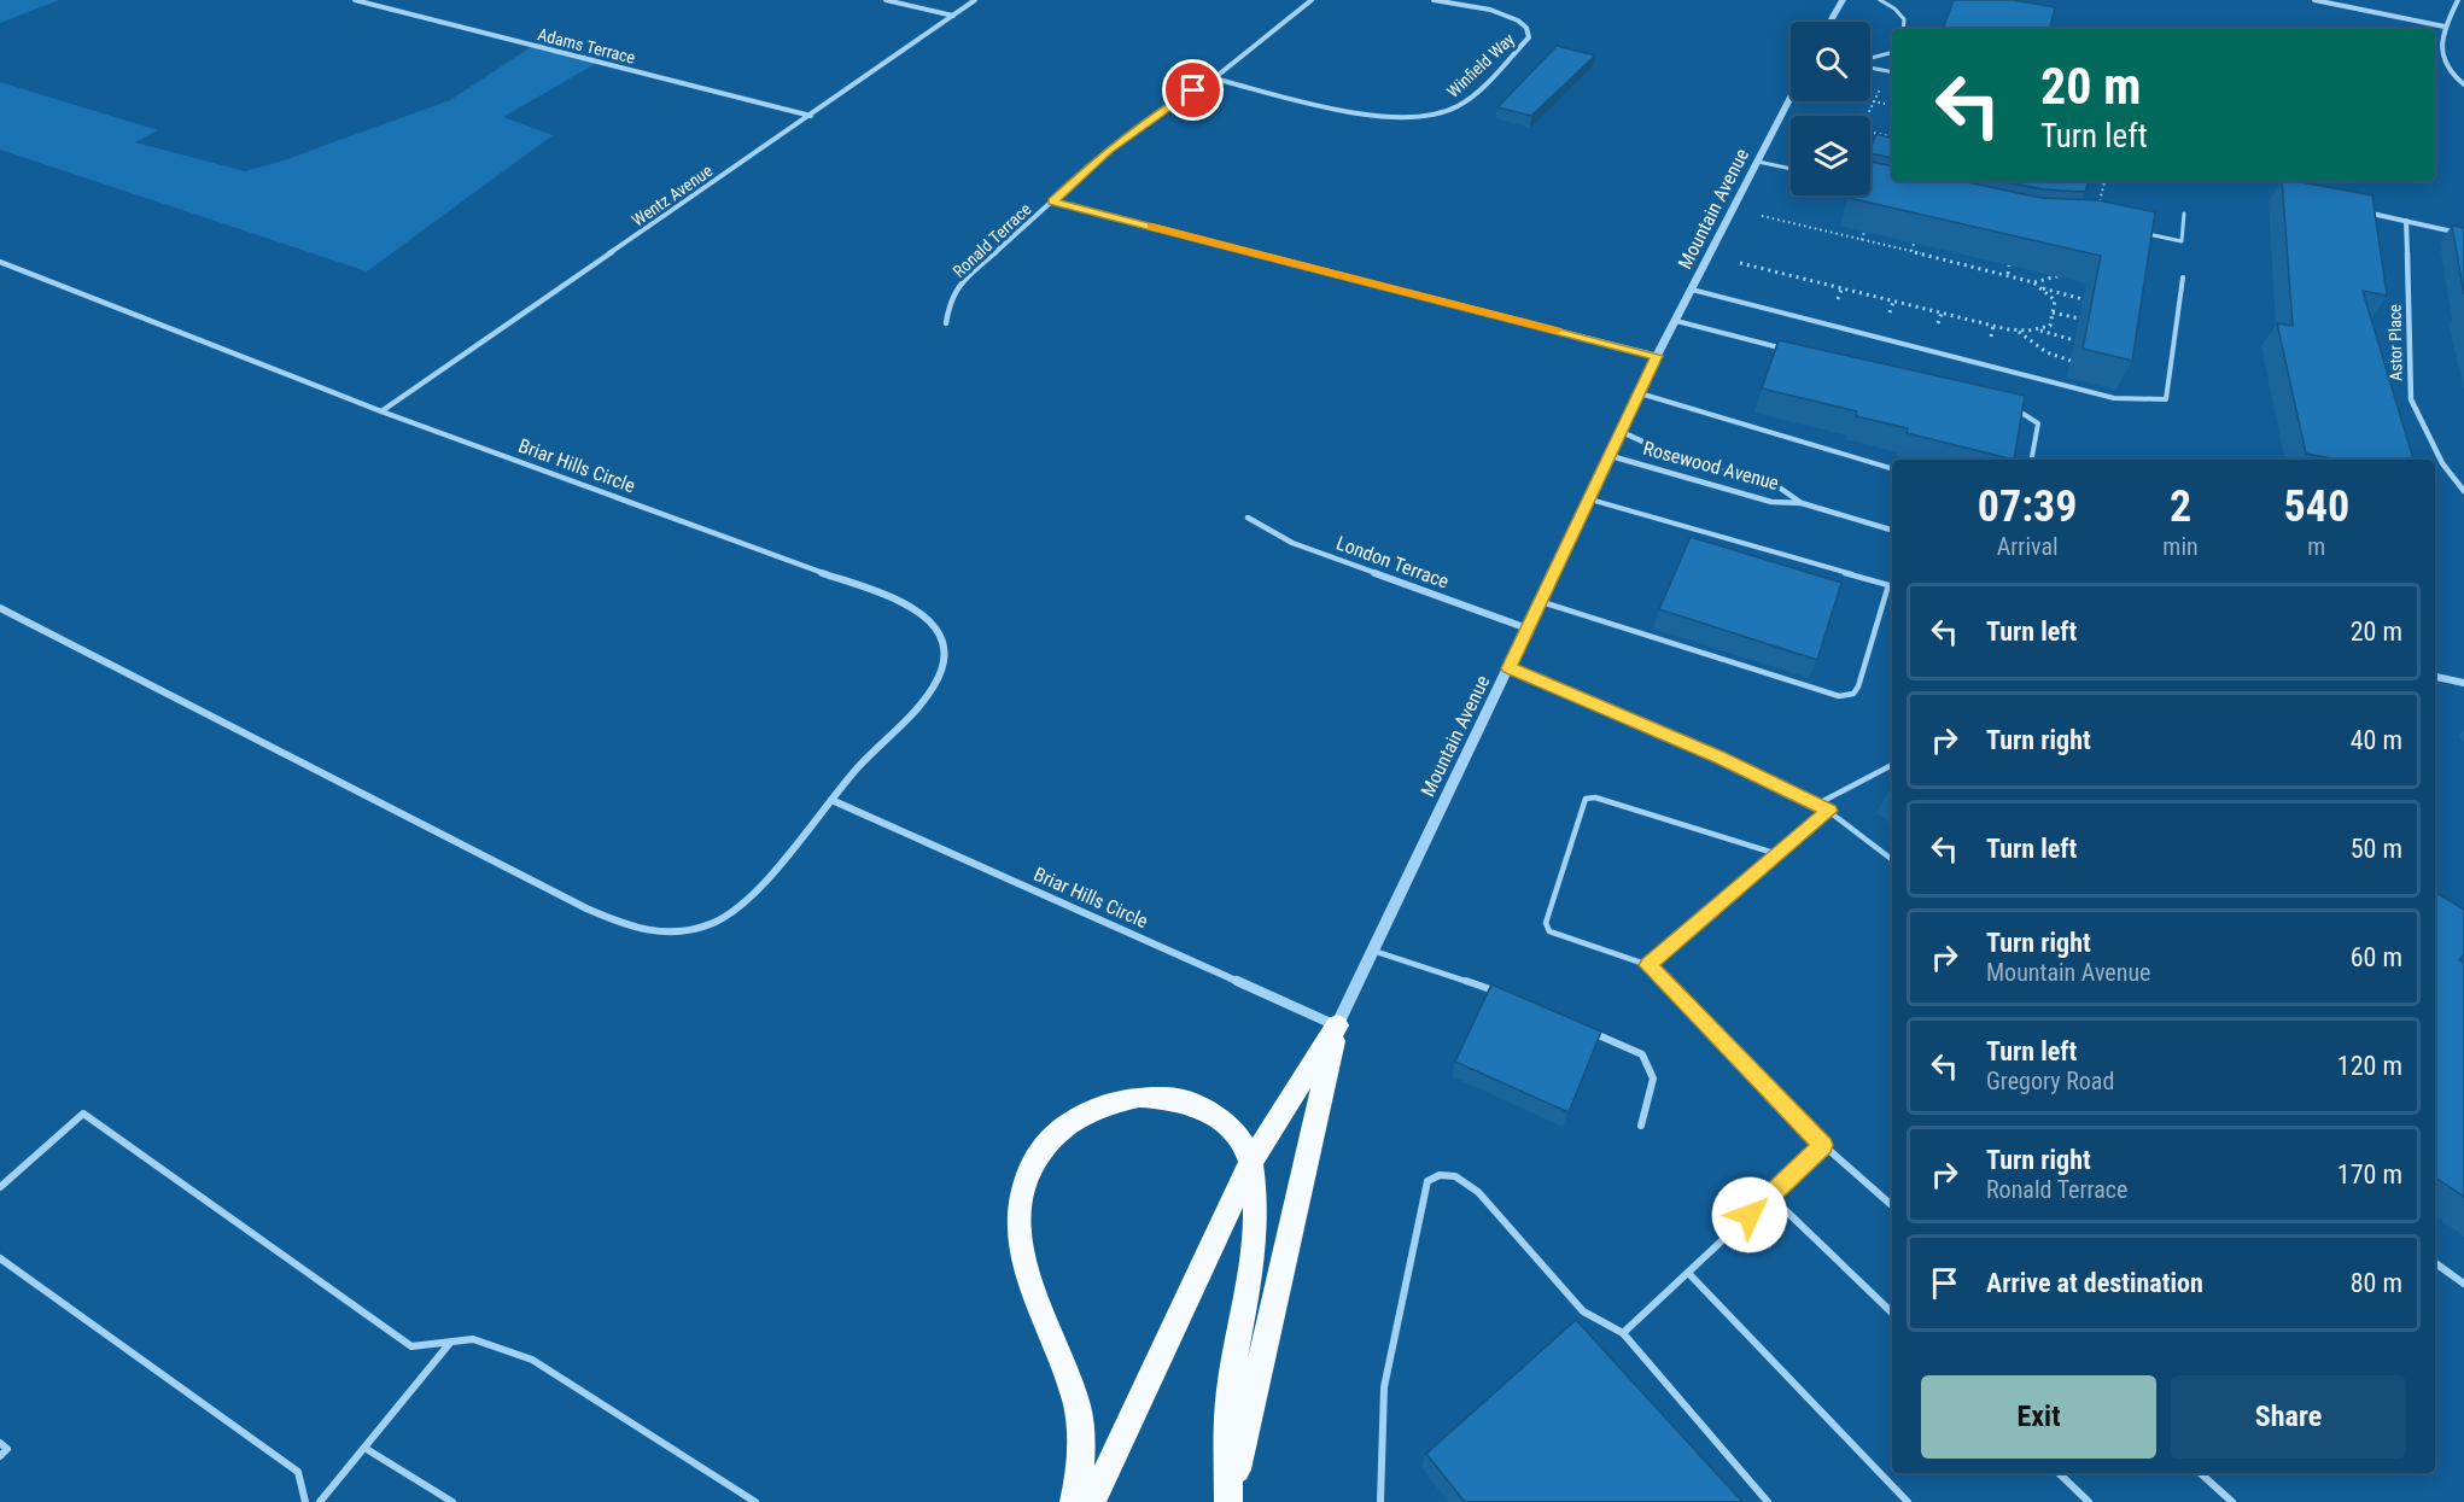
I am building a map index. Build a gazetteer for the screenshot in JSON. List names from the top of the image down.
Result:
{
  "streets": {
    "street": [
      "Adams Terrace",
      "Winfield Way",
      "Wentz Avenue",
      "Mountain Avenue",
      "Ronald Terrace",
      "Astor Place",
      "Briar Hills Circle",
      "Rosewood Avenue",
      "London Terrace"
    ]
  },
  "crossings": [
    ["Adams Terrace", "Wentz Avenue"],
    ["Winfield Way", "Ronald Terrace"],
    ["Wentz Avenue", "Briar Hills Circle"],
    ["Mountain Avenue", "Briar Hills Circle"],
    ["Mountain Avenue", "Rosewood Avenue"],
    ["Mountain Avenue", "London Terrace"]
  ],
  "page": {
    "turn": ["20 m", "Turn left"],
    "eta": [
      "07:39",
      "Arrival",
      "2",
      "min",
      "540",
      "m"
    ],
    "list": [
      {
        "name": "Turn left",
        "value": "20 m"
      },
      {
        "name": "Turn right",
        "value": "40 m"
      },
      {
        "name": "Turn left",
        "value": "50 m"
      },
      {
        "name": "Turn right",
        "note": "Mountain Avenue",
        "value": "60 m"
      },
      {
        "name": "Turn left",
        "note": "Gregory Road",
        "value": "120 m"
      },
      {
        "name": "Turn right",
        "note": "Ronald Terrace",
        "value": "170 m"
      },
      {
        "name": "Arrive at destination",
        "value": "80 m"
      }
    ],
    "buttons": ["Exit", "Share"]
  }
}
